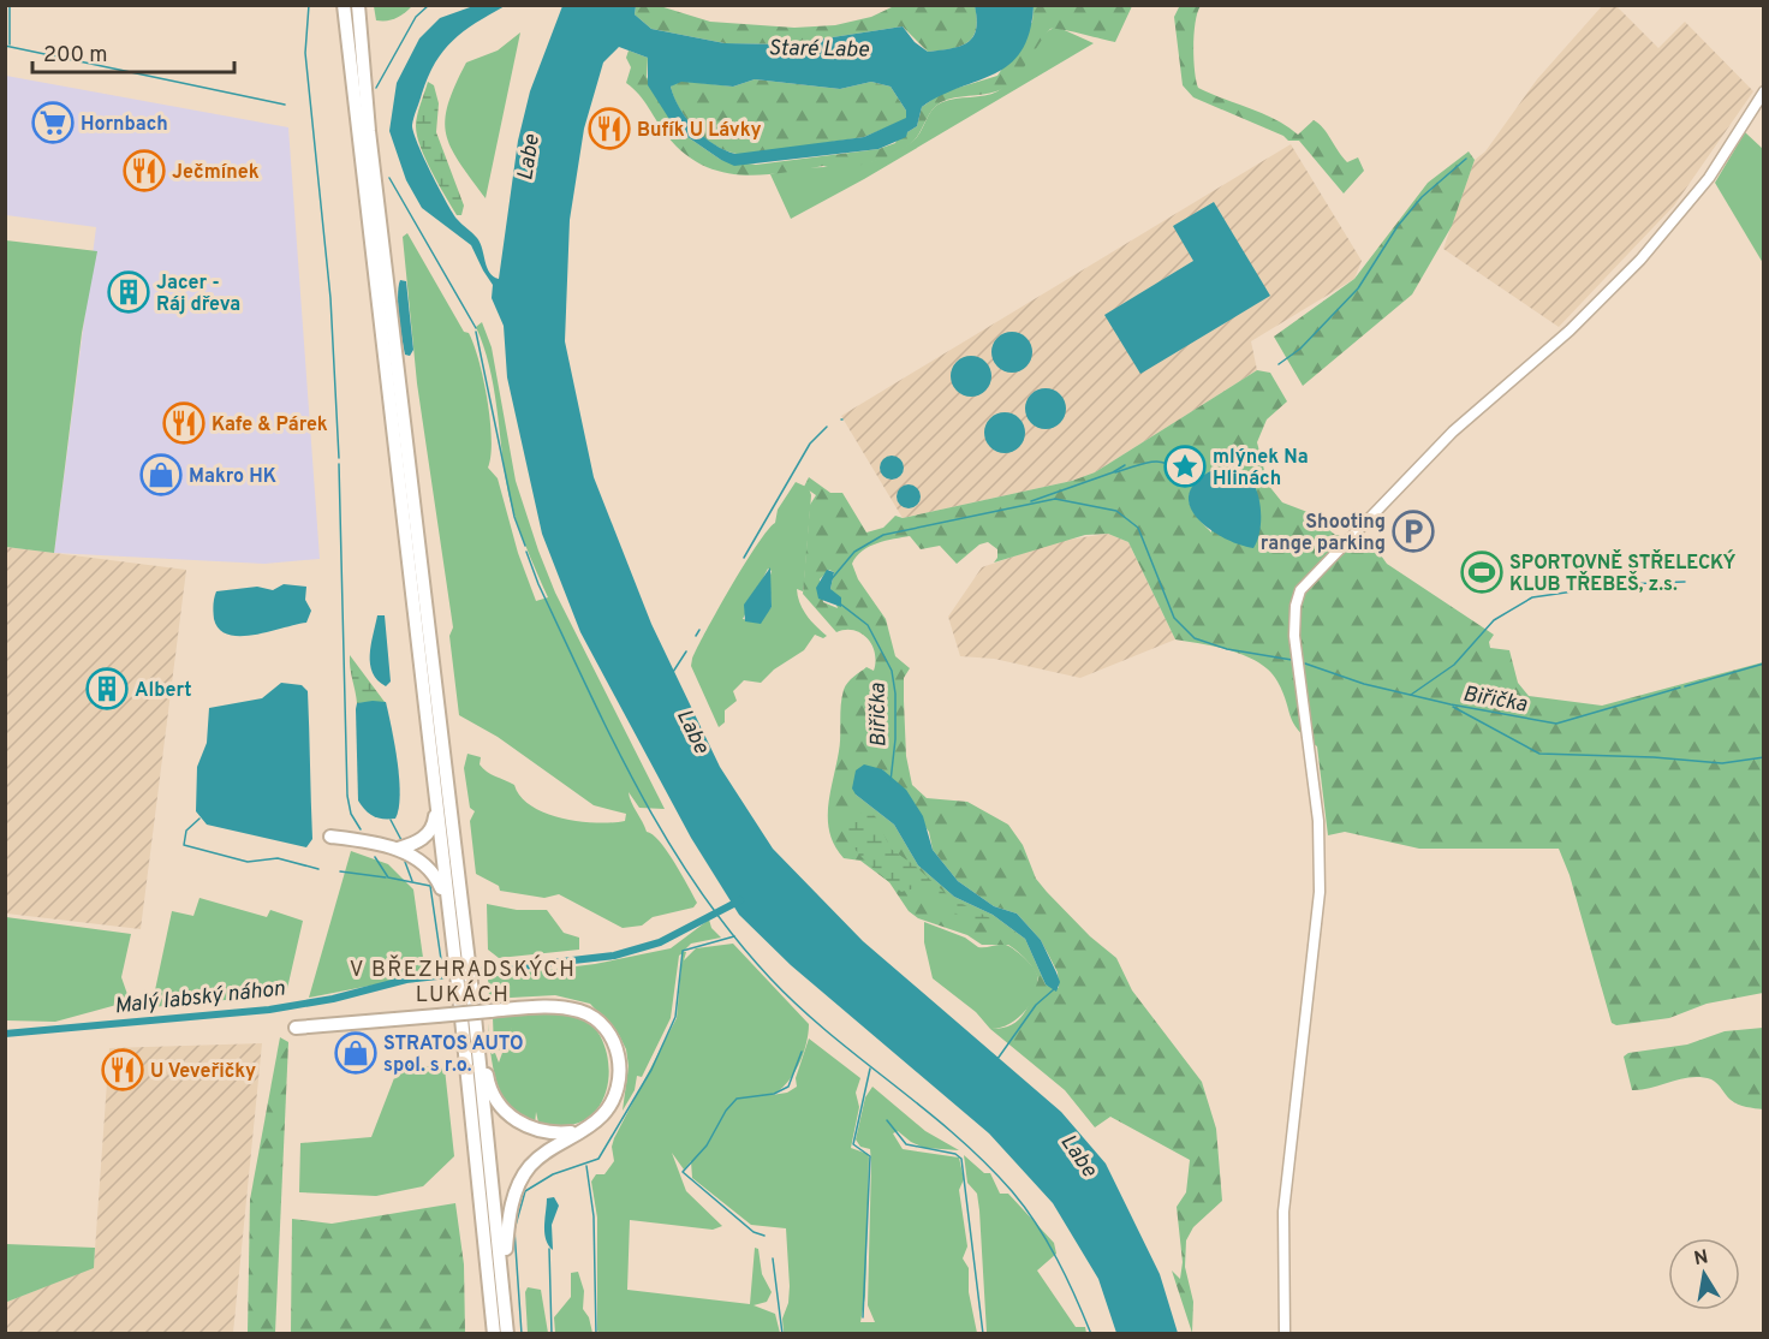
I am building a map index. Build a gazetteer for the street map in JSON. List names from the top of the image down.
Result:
{
  "districts": ["V BŘEZHRADSKÝCH LUKÁCH"],
  "water": [
    "Staré Labe",
    "Labe",
    "Biřička",
    "Malý labský náhon"
  ],
  "places": {
    "supermarket": ["Hornbach"],
    "restaurant": [
      "Bufík U Lávky",
      "Ječmínek",
      "Kafe & Párek",
      "U Veveřičky"
    ],
    "building": ["Jacer - Ráj dřeva", "Albert"],
    "place": ["mlýnek Na Hlinách"],
    "shop": ["Makro HK", "STRATOS AUTO spol. s r.o."],
    "parking": ["Shooting range parking"],
    "sports": ["SPORTOVNĚ STŘELECKÝ KLUB TŘEBEŠ, z.s."]
  },
  "scale_bar": "200 m",
  "north": "top"
}
